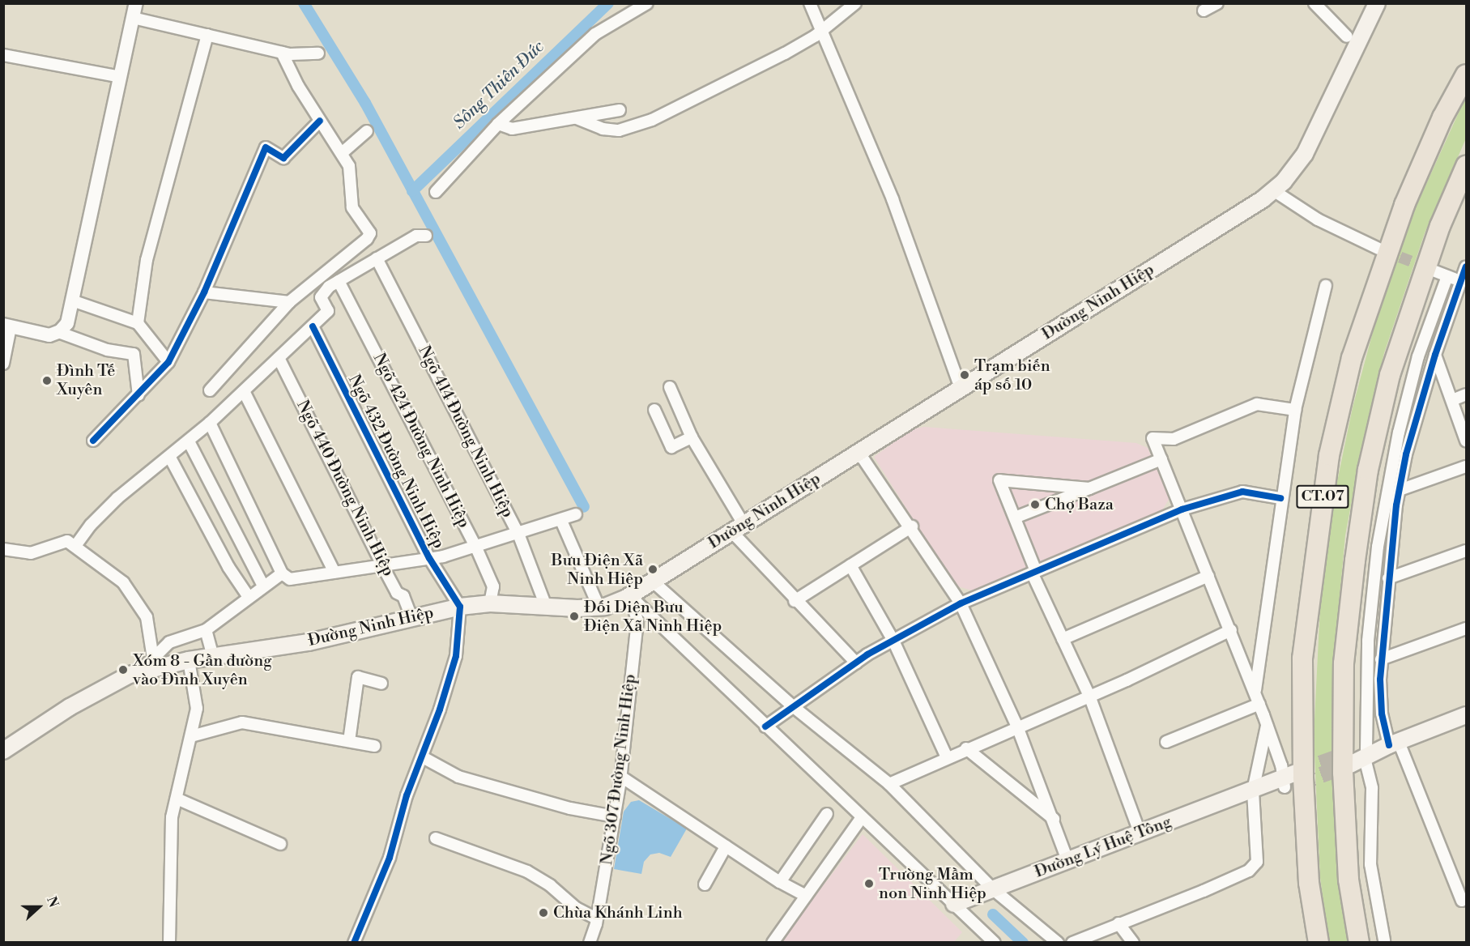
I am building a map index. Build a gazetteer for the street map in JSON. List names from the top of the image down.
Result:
{
  "streets": {
    "highway": ["CT.07"],
    "main road": ["Đường Ninh Hiệp", "Đường Lý Huệ Tông"],
    "street": [
      "Ngõ 414 Đường Ninh Hiệp",
      "Ngõ 424 Đường Ninh Hiệp",
      "Ngõ 432 Đường Ninh Hiệp",
      "Ngõ 440 Đường Ninh Hiệp",
      "Ngõ 307 Đường Ninh Hiệp"
    ]
  },
  "crossings": [
    ["Đường Ninh Hiệp", "Ngõ 414 Đường Ninh Hiệp"],
    ["Đường Ninh Hiệp", "Ngõ 424 Đường Ninh Hiệp"],
    ["Đường Ninh Hiệp", "Ngõ 432 Đường Ninh Hiệp"],
    ["Đường Ninh Hiệp", "Ngõ 440 Đường Ninh Hiệp"],
    ["Đường Ninh Hiệp", "Ngõ 307 Đường Ninh Hiệp"]
  ],
  "water": ["Sông Thiên Đức"],
  "places": [
    "Trạm biến áp số 10",
    "Đình Tế Xuyên",
    "Chợ Baza",
    "Bưu Điện Xã Ninh Hiệp",
    "Đối Diện Bưu Điện Xã Ninh Hiệp",
    "Xóm 8 - Gần đường vào Đình Xuyên",
    "Trường Mầm non Ninh Hiệp",
    "Chùa Khánh Linh"
  ],
  "north": "right"
}
